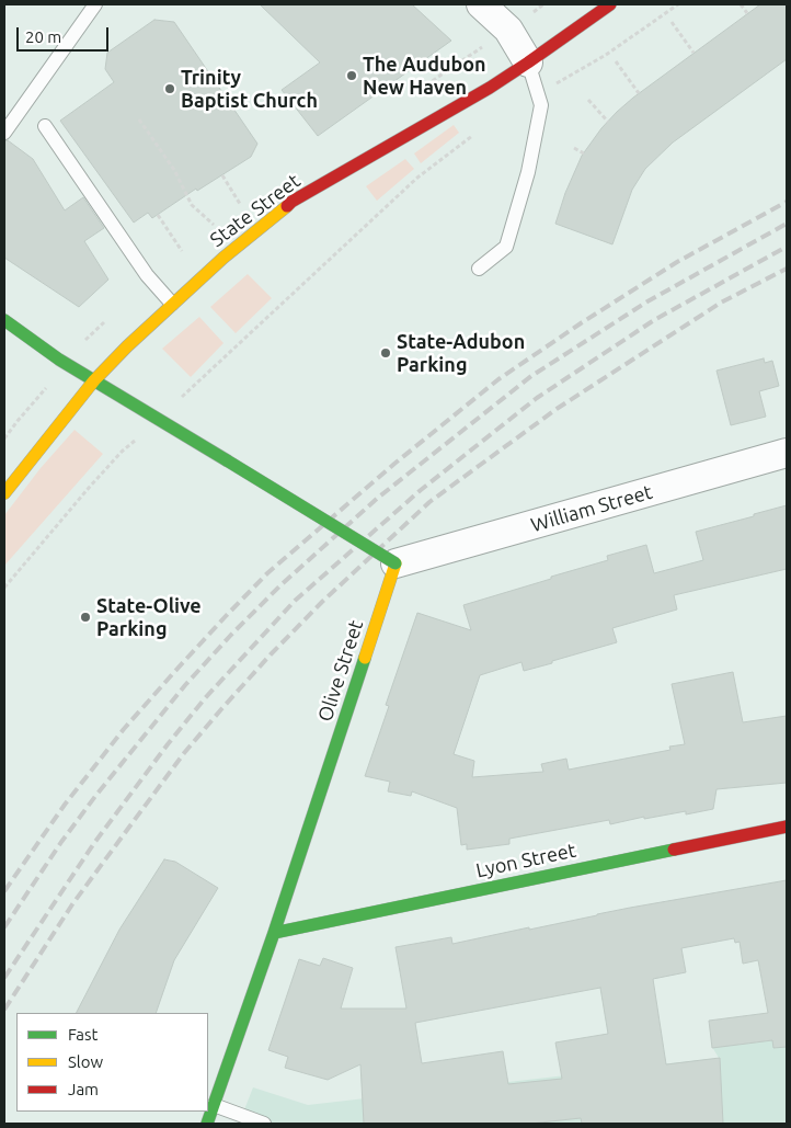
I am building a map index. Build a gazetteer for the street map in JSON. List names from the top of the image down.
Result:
{
  "streets": {
    "street": [
      "State Street",
      "William Street",
      "Olive Street",
      "Lyon Street"
    ]
  },
  "crossings": [
    ["William Street", "Olive Street"],
    ["Olive Street", "Lyon Street"]
  ],
  "places": [
    "The Audubon New Haven",
    "Trinity Baptist Church",
    "State-Adubon Parking",
    "State-Olive Parking"
  ],
  "legend": ["Fast", "Slow", "Jam"],
  "scale_bar": "20 m"
}
